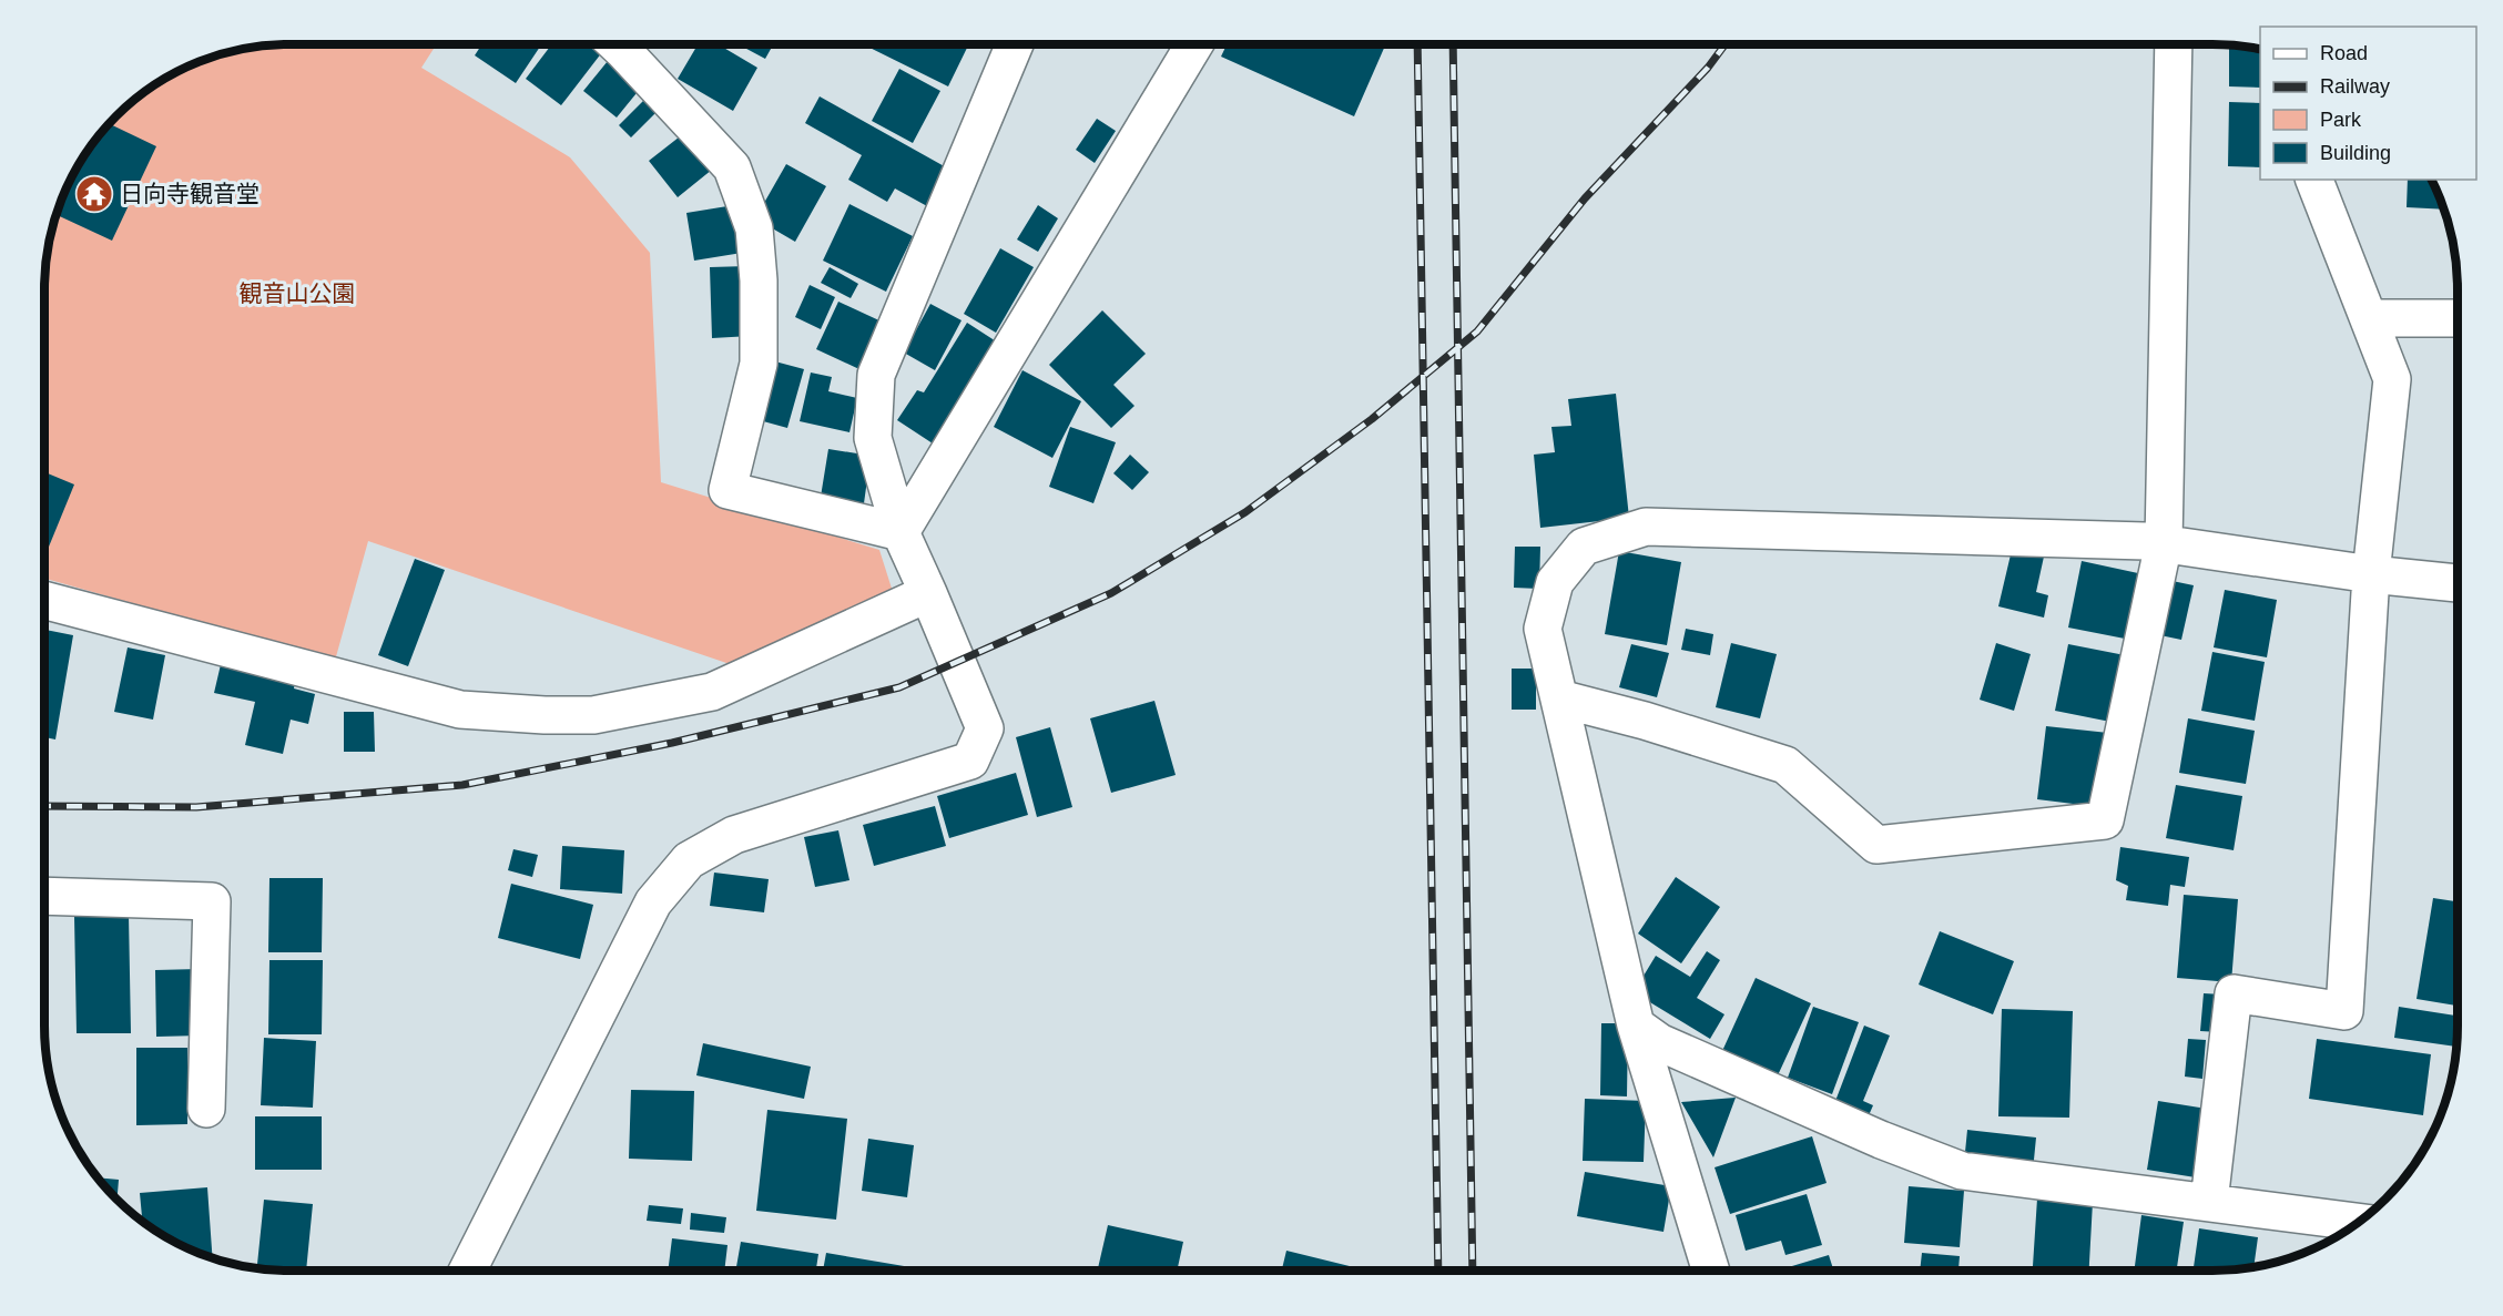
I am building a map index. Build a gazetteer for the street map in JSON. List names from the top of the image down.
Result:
{
  "parks": ["観音山公園"],
  "places": {
    "temple": ["日向寺観音堂"]
  },
  "legend": [
    "Road",
    "Railway",
    "Park",
    "Building"
  ]
}
